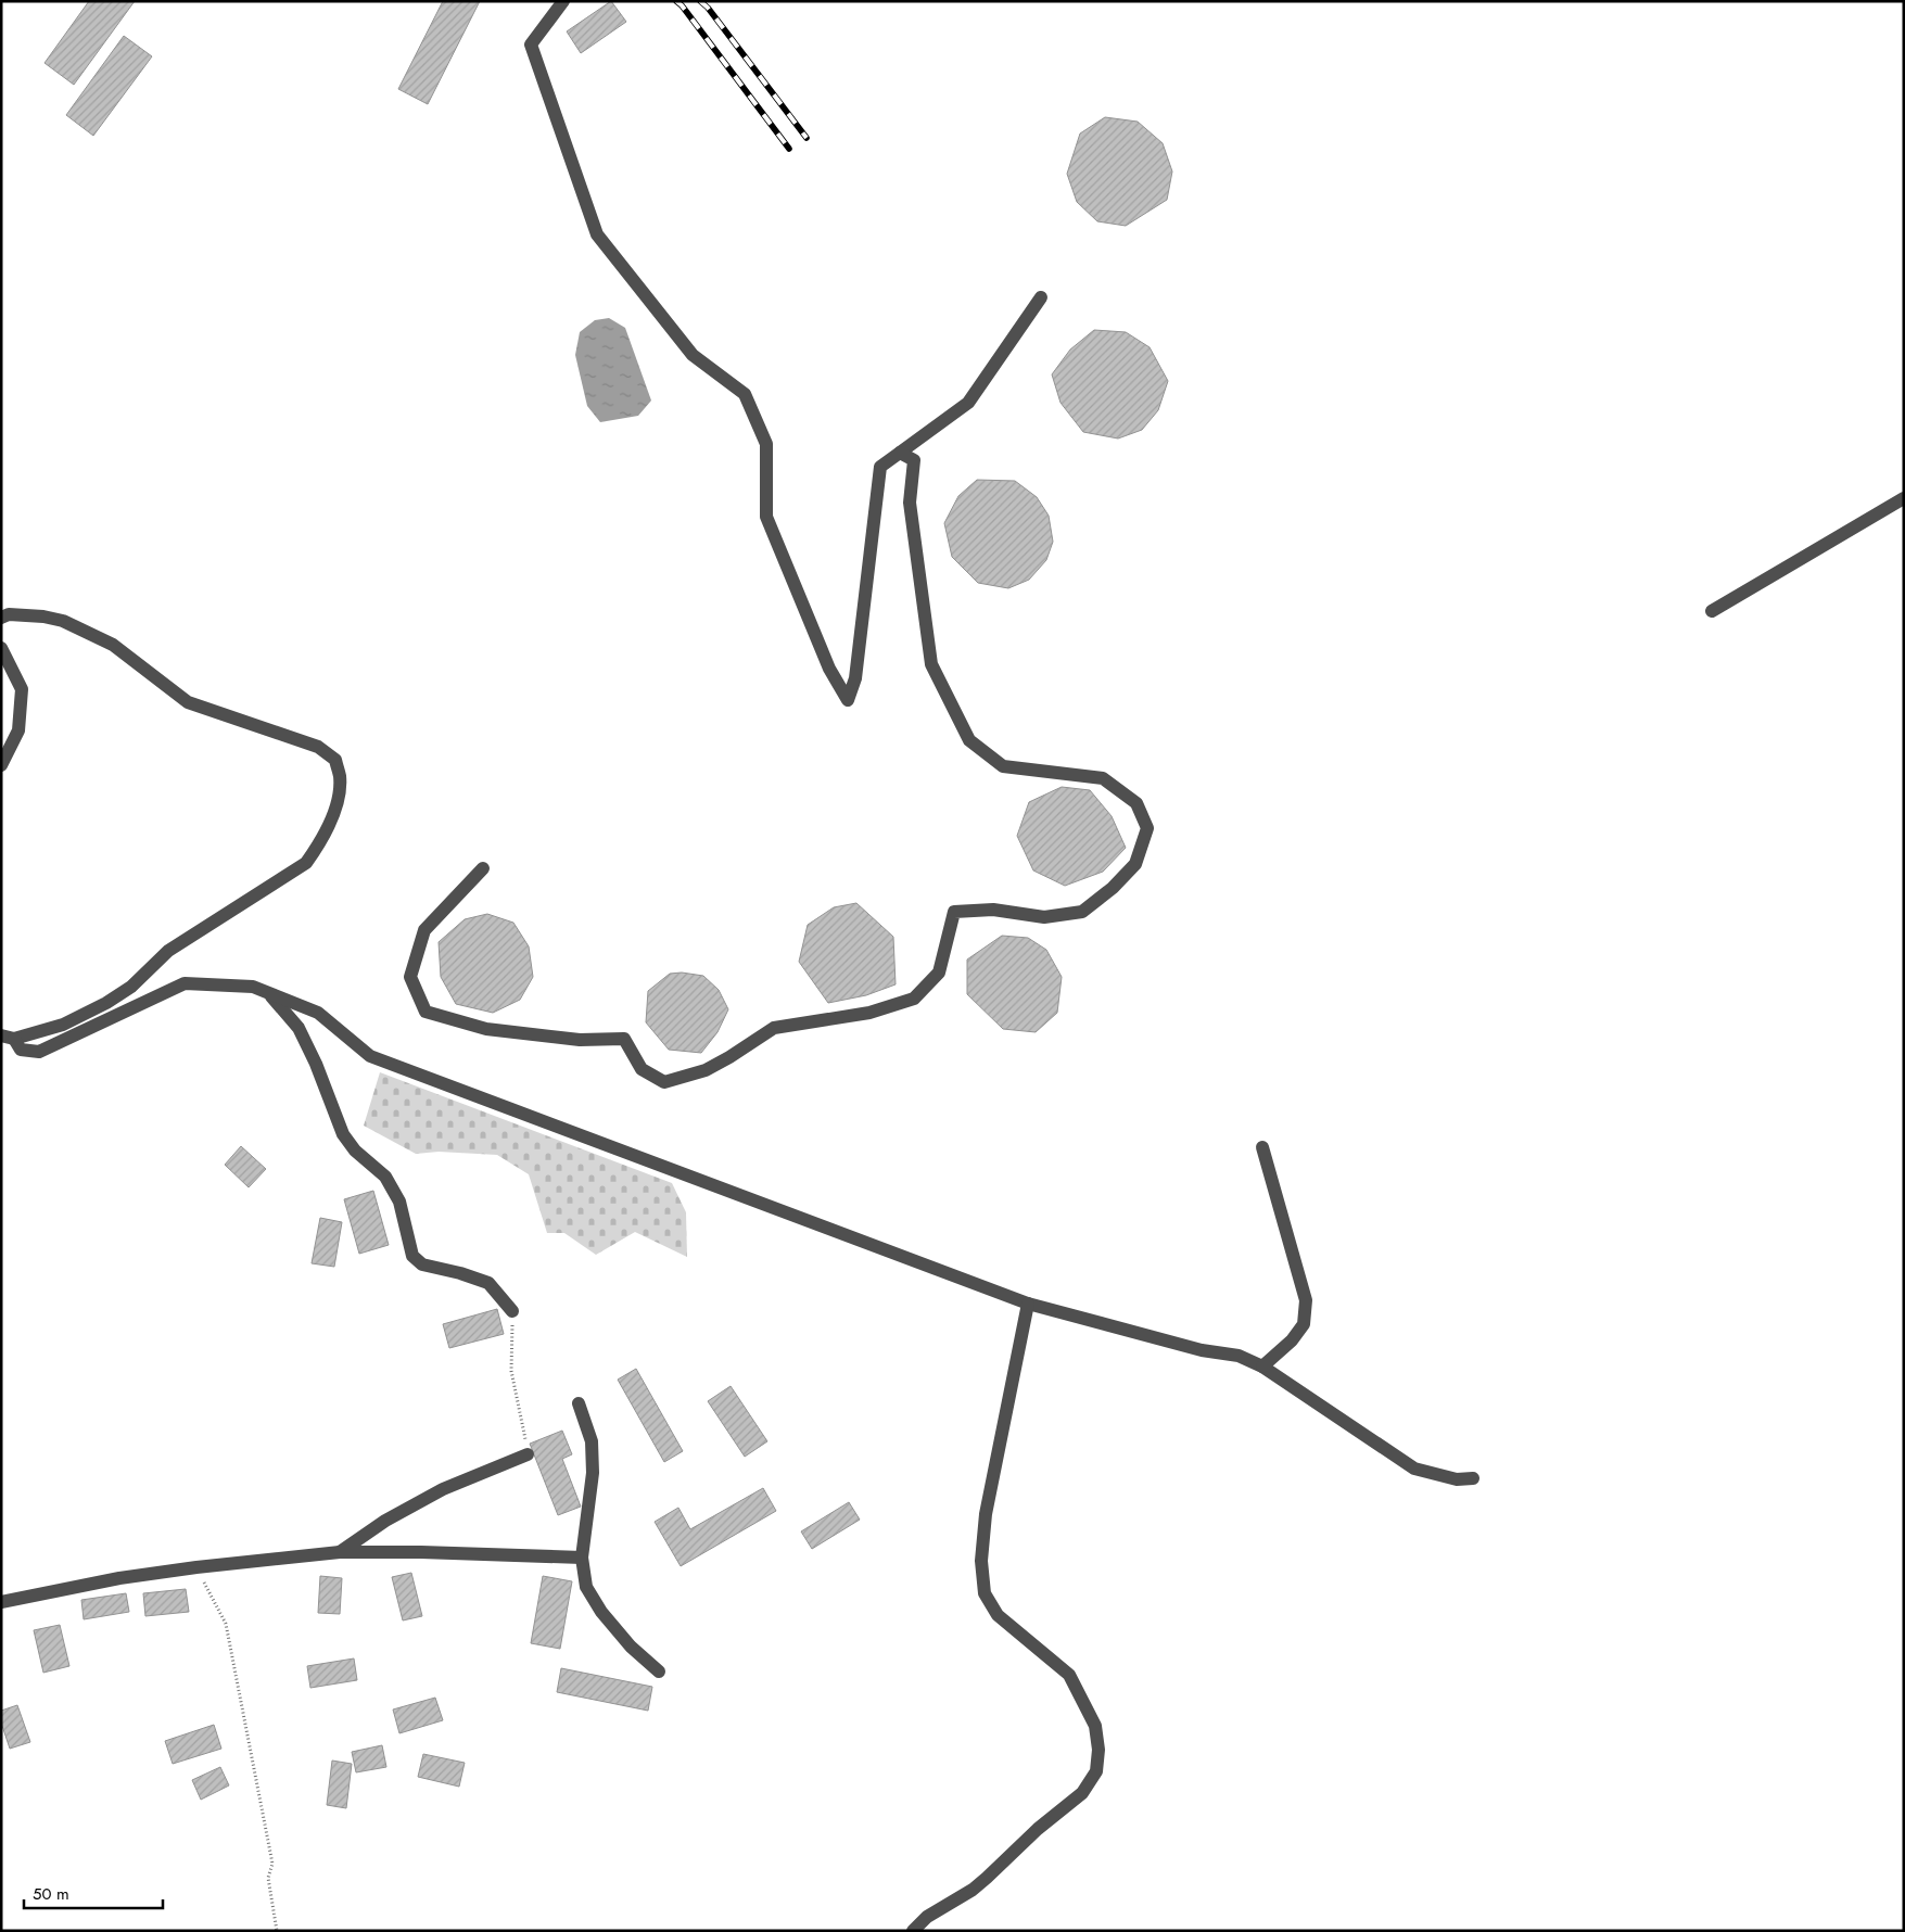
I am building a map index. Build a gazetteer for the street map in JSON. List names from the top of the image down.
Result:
{
  "scale_bar": "50 m"
}
